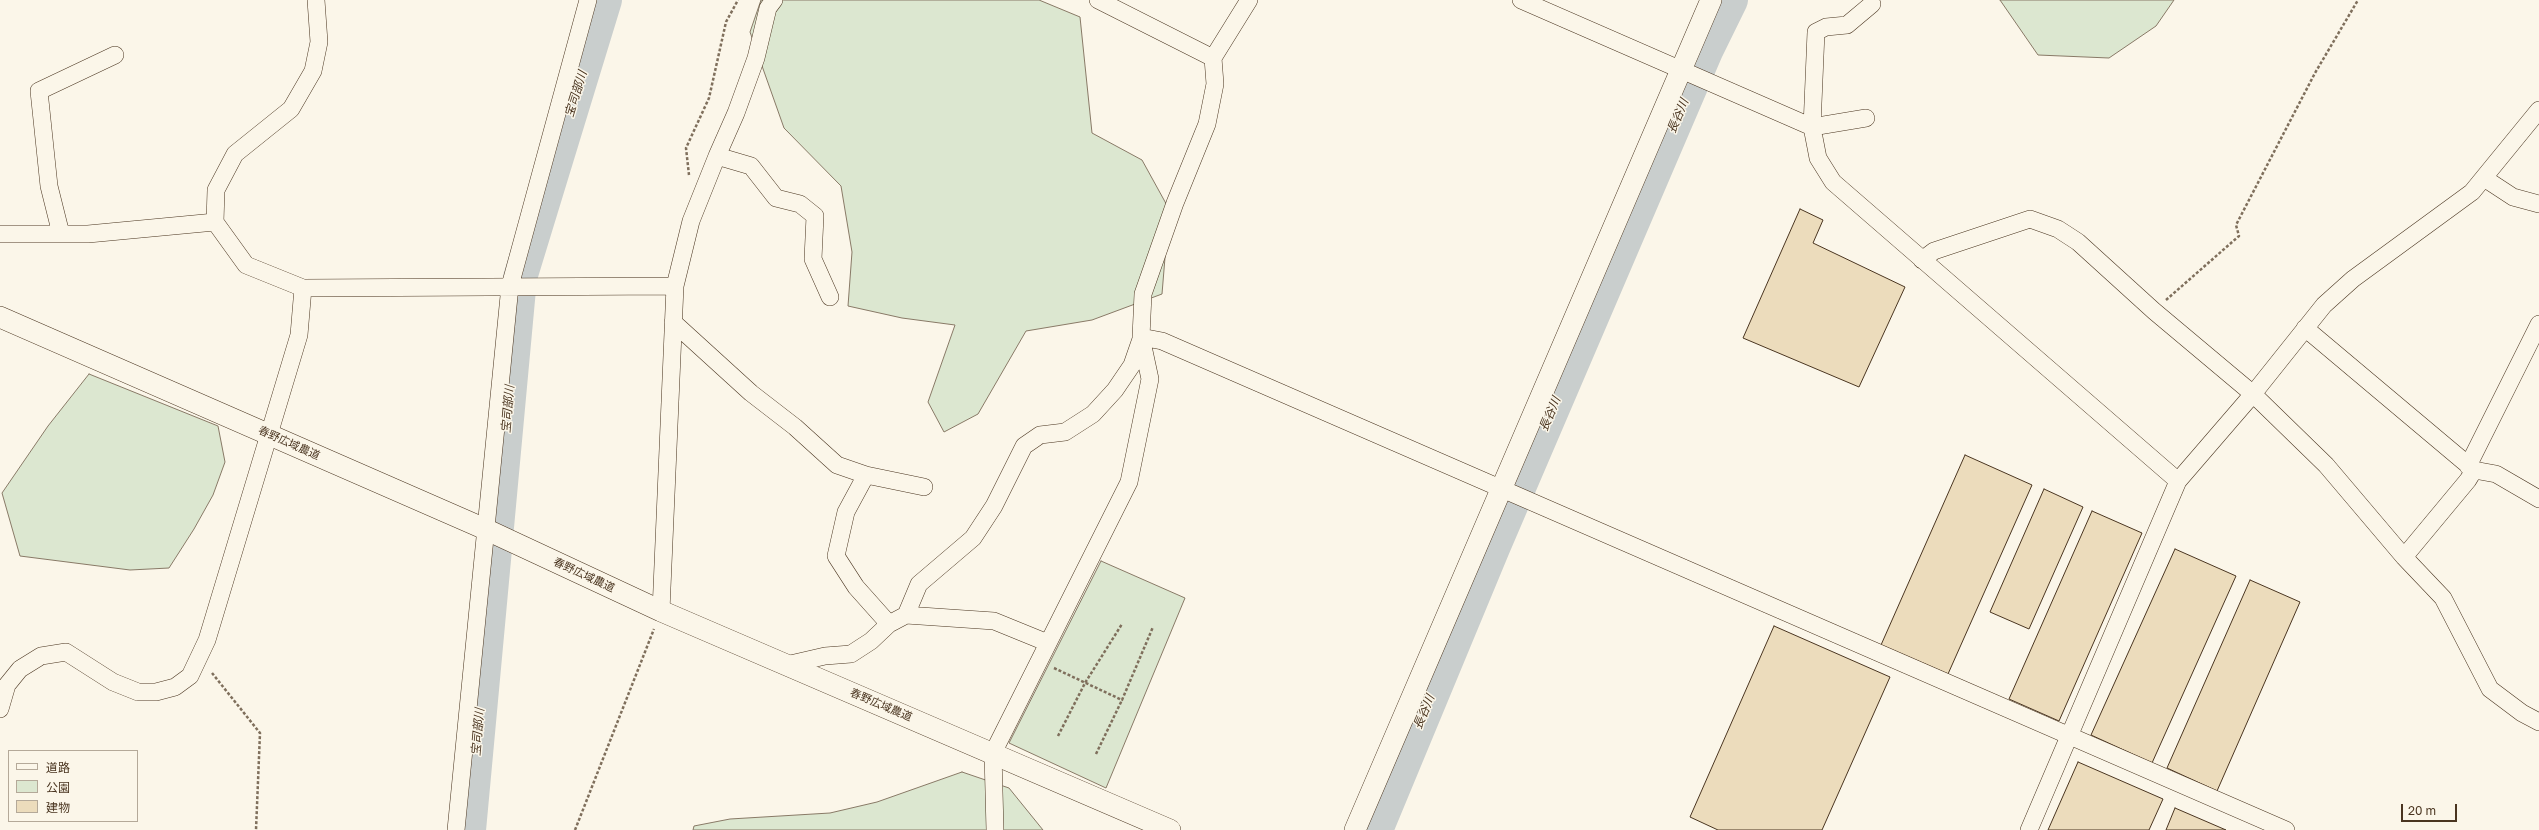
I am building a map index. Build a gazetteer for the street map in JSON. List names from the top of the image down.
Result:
{
  "streets": {
    "street": ["春野広域農道"]
  },
  "water": ["宝司部川", "長谷川"],
  "legend": ["道路", "公園", "建物"],
  "scale_bar": "20 m"
}
